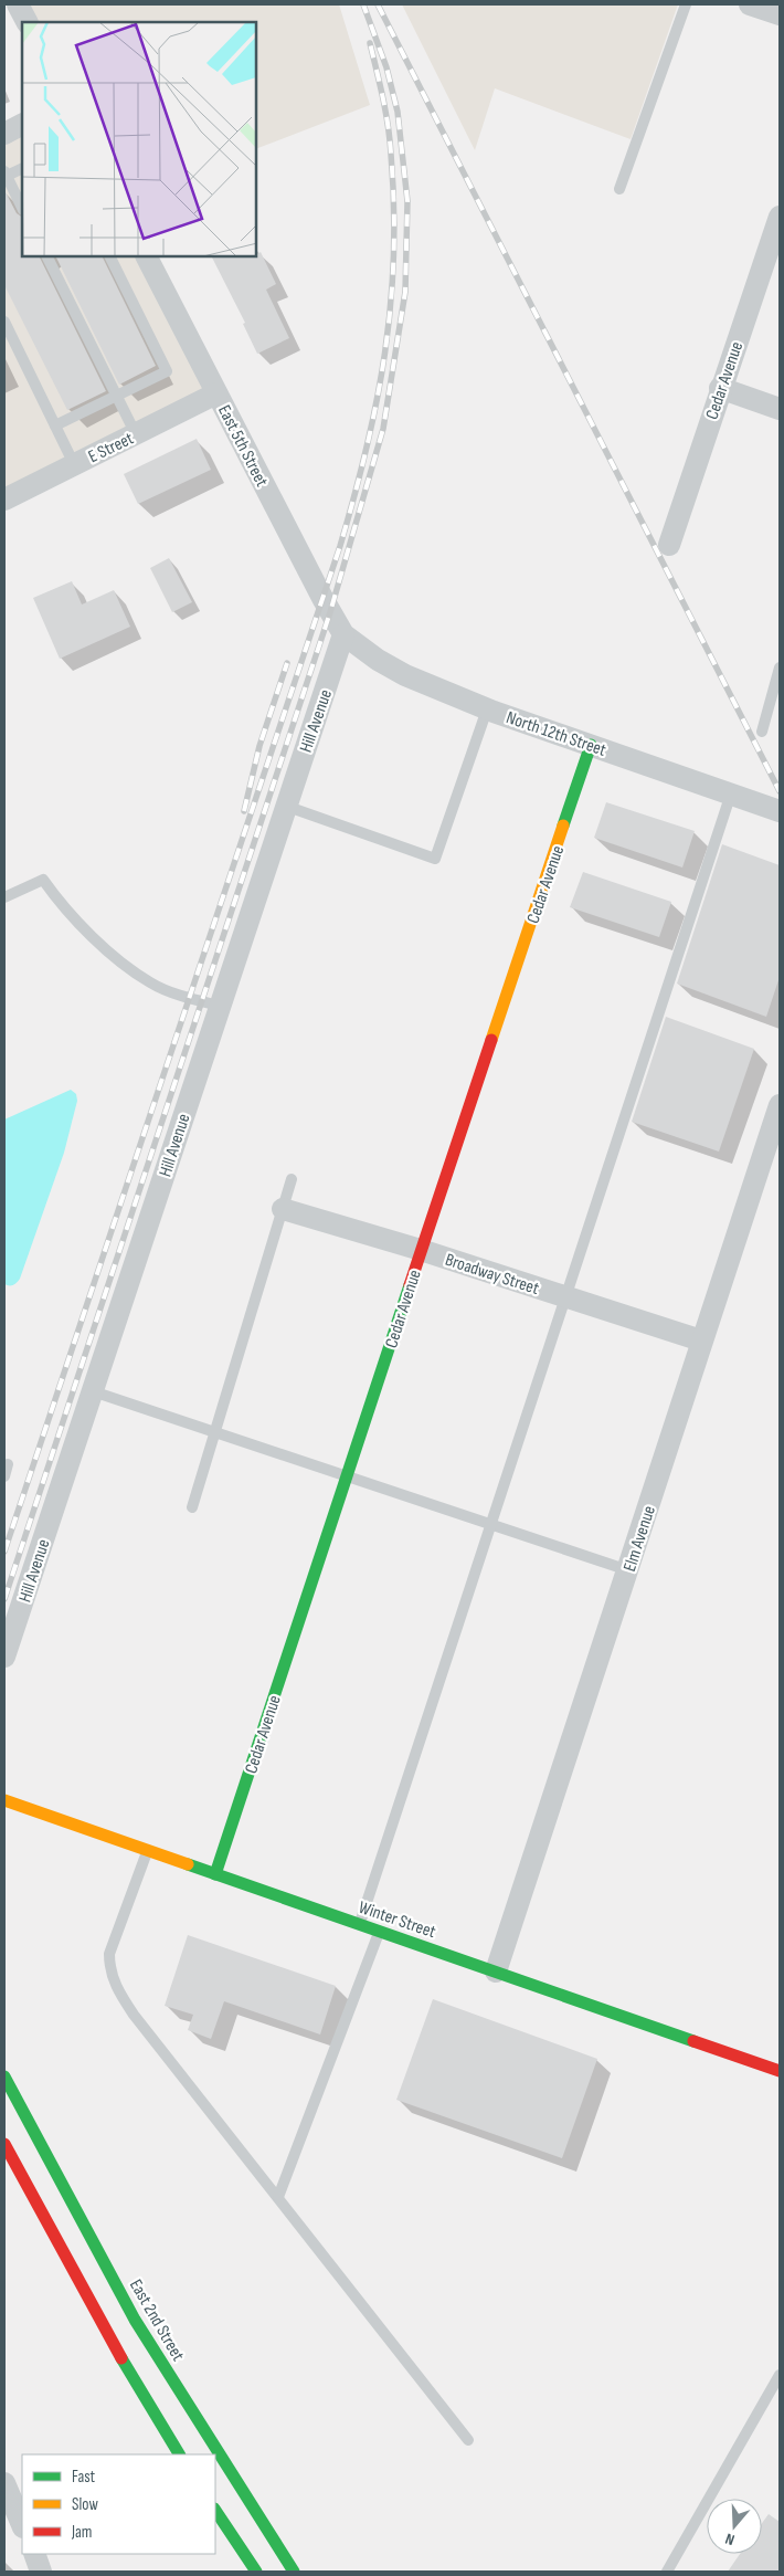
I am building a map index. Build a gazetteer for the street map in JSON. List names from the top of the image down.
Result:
{
  "streets": {
    "main road": ["Cedar Avenue", "Winter Street", "East 2nd Street"],
    "street": [
      "East 5th Street",
      "E Street",
      "Hill Avenue",
      "North 12th Street",
      "Broadway Street",
      "Elm Avenue"
    ]
  },
  "crossings": [
    ["Cedar Avenue", "North 12th Street"],
    ["Cedar Avenue", "Broadway Street"],
    ["Cedar Avenue", "Winter Street"],
    ["East 5th Street", "E Street"],
    ["East 5th Street", "Hill Avenue"],
    ["East 5th Street", "North 12th Street"],
    ["Hill Avenue", "North 12th Street"],
    ["Broadway Street", "Elm Avenue"],
    ["Elm Avenue", "Winter Street"]
  ],
  "legend": ["Fast", "Slow", "Jam"],
  "north": "bottom"
}
